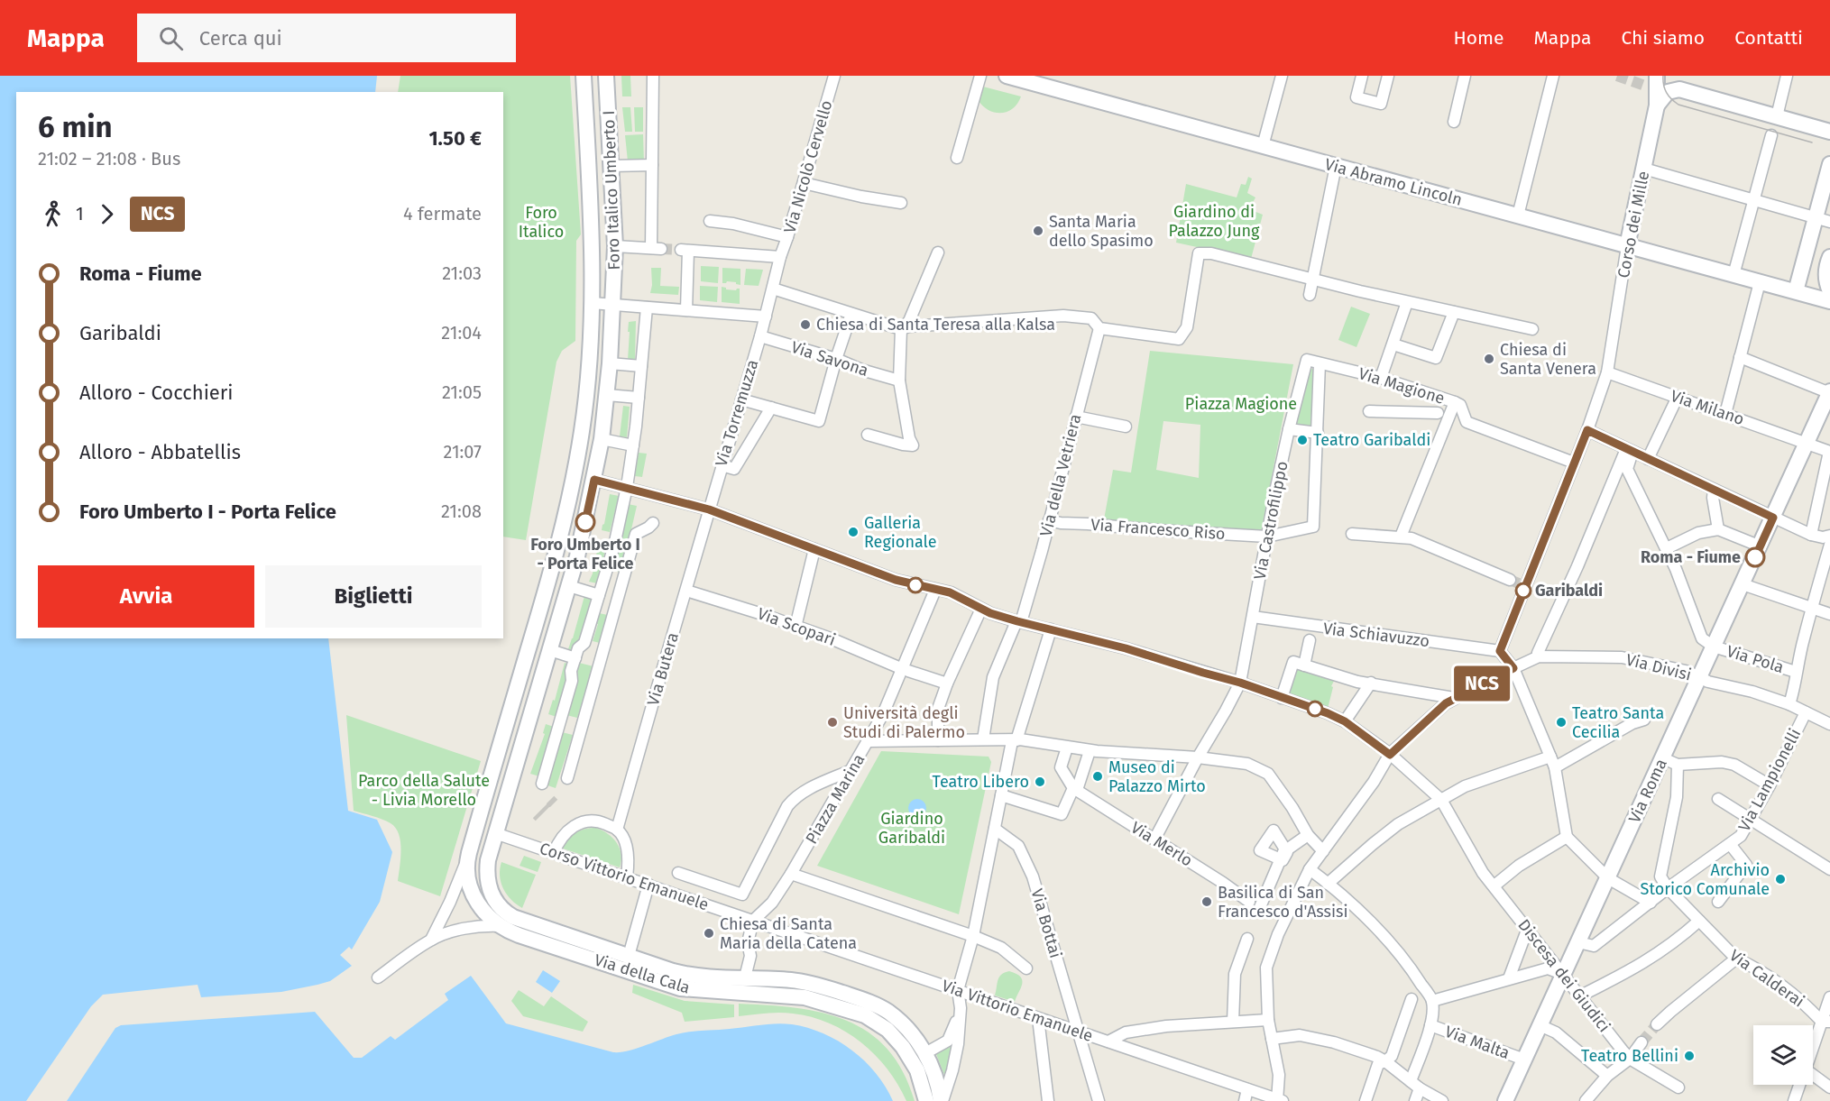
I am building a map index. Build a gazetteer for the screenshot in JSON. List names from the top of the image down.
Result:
{
  "streets": {
    "main road": [
      "Via Abramo Lincoln",
      "Foro Italico Umberto I",
      "Corso dei Mille",
      "Via Roma",
      "Via della Cala"
    ],
    "street": [
      "Via Nicolò Cervello",
      "Via Savona",
      "Via Magione",
      "Via Milano",
      "Via Torremuzza",
      "Via della Vetriera",
      "Via Castrofilippo",
      "Via Francesco Riso",
      "Via Scopari",
      "Via Schiavuzzo",
      "Via Pola",
      "Via Divisi",
      "Via Butera",
      "Via Lampionelli",
      "Piazza Marina",
      "Via Merlo",
      "Corso Vittorio Emanuele",
      "Via Bottai",
      "Discesa dei Giudici",
      "Via Calderai",
      "Via Vittorio Emanuele",
      "Via Malta"
    ]
  },
  "crossings": [
    ["Via Nicolò Cervello", "Via Torremuzza"],
    ["Via Abramo Lincoln", "Corso dei Mille"],
    ["Foro Italico Umberto I", "Corso Vittorio Emanuele"],
    ["Foro Italico Umberto I", "Via della Cala"],
    ["Foro Italico Umberto I", "Discesa dei Giudici"],
    ["Corso dei Mille", "Via Magione"],
    ["Corso dei Mille", "Via Milano"],
    ["Corso dei Mille", "Via Schiavuzzo"],
    ["Via Savona", "Via Torremuzza"],
    ["Via Magione", "Via Castrofilippo"],
    ["Via Milano", "Via Roma"],
    ["Via Torremuzza", "Via Butera"],
    ["Via Torremuzza", "Discesa dei Giudici"],
    ["Via della Vetriera", "Via Francesco Riso"],
    ["Via della Vetriera", "Piazza Marina"],
    ["Via della Vetriera", "Discesa dei Giudici"],
    ["Via Castrofilippo", "Via Francesco Riso"],
    ["Via Castrofilippo", "Via Schiavuzzo"],
    ["Via Castrofilippo", "Piazza Marina"],
    ["Via Castrofilippo", "Via Merlo"],
    ["Via Castrofilippo", "Discesa dei Giudici"],
    ["Via Scopari", "Via Butera"],
    ["Via Pola", "Via Roma"],
    ["Via Divisi", "Via Lampionelli"],
    ["Via Divisi", "Via Roma"],
    ["Via Divisi", "Piazza Marina"],
    ["Via Divisi", "Discesa dei Giudici"],
    ["Via Divisi", "Via Vittorio Emanuele"],
    ["Via Butera", "Discesa dei Giudici"],
    ["Via Lampionelli", "Via Roma"],
    ["Via Lampionelli", "Via Calderai"],
    ["Via Roma", "Discesa dei Giudici"],
    ["Via Roma", "Via Malta"],
    ["Piazza Marina", "Corso Vittorio Emanuele"],
    ["Piazza Marina", "Via Vittorio Emanuele"],
    ["Corso Vittorio Emanuele", "Via della Cala"],
    ["Corso Vittorio Emanuele", "Via Vittorio Emanuele"],
    ["Via Bottai", "Via Vittorio Emanuele"]
  ],
  "parks": [
    "Giardino di Palazzo Jung",
    "Foro Italico",
    "Piazza Magione",
    "Parco della Salute - Livia Morello",
    "Giardino Garibaldi"
  ],
  "places": [
    "Santa Maria dello Spasimo",
    "Chiesa di Santa Teresa alla Kalsa",
    "Chiesa di Santa Venera",
    "Teatro Garibaldi",
    "Foro Umberto I - Porta Felice",
    "Galleria Regionale",
    "Roma - Fiume",
    "Garibaldi",
    "Università degli Studi di Palermo",
    "Teatro Santa Cecilia",
    "Museo di Palazzo Mirto",
    "Teatro Libero",
    "Archivio Storico Comunale",
    "Basilica di San Francesco d'Assisi",
    "Chiesa di Santa Maria della Catena",
    "Teatro Bellini"
  ],
  "lines": ["bus line NCS"],
  "page": {
    "header": "Mappa",
    "search": "Cerca qui",
    "nav": [
      "Home",
      "Mappa",
      "Chi siamo",
      "Contatti"
    ],
    "on_map": "NCS",
    "heading": ["6 min", "21:02 – 21:08 · Bus", "1.50 €"],
    "legs": ["1", "NCS", "4 fermate"],
    "list": [
      {
        "name": "Roma - Fiume",
        "value": "21:03"
      },
      {
        "name": "Garibaldi",
        "value": "21:04"
      },
      {
        "name": "Alloro - Cocchieri",
        "value": "21:05"
      },
      {
        "name": "Alloro - Abbatellis",
        "value": "21:07"
      },
      {
        "name": "Foro Umberto I - Porta Felice",
        "value": "21:08"
      }
    ],
    "buttons": ["Avvia", "Biglietti"]
  }
}
